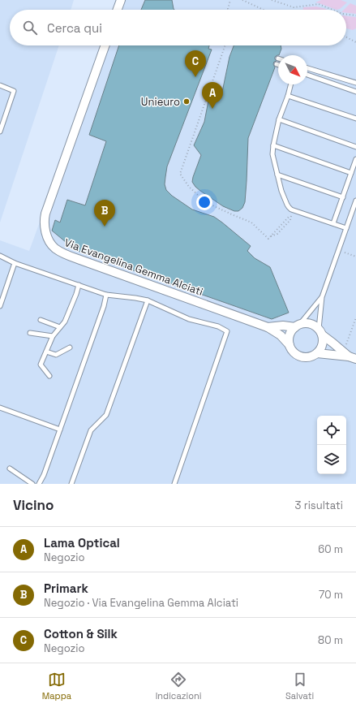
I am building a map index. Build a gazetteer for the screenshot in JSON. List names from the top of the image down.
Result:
{
  "streets": {
    "street": ["Via Evangelina Gemma Alciati"]
  },
  "places": ["Unieuro"],
  "north": "bottom right",
  "page": {
    "search": "Cerca qui",
    "pins": ["C", "A", "B"],
    "heading": ["Vicino", "3 risultati"],
    "list": [
      {
        "mark": "A",
        "name": "Lama Optical",
        "note": "Negozio",
        "value": "60 m"
      },
      {
        "mark": "B",
        "name": "Primark",
        "note": "Negozio · Via Evangelina Gemma Alciati",
        "value": "70 m"
      },
      {
        "mark": "C",
        "name": "Cotton & Silk",
        "note": "Negozio",
        "value": "80 m"
      }
    ],
    "nav": ["Mappa", "Indicazioni", "Salvati"]
  }
}
